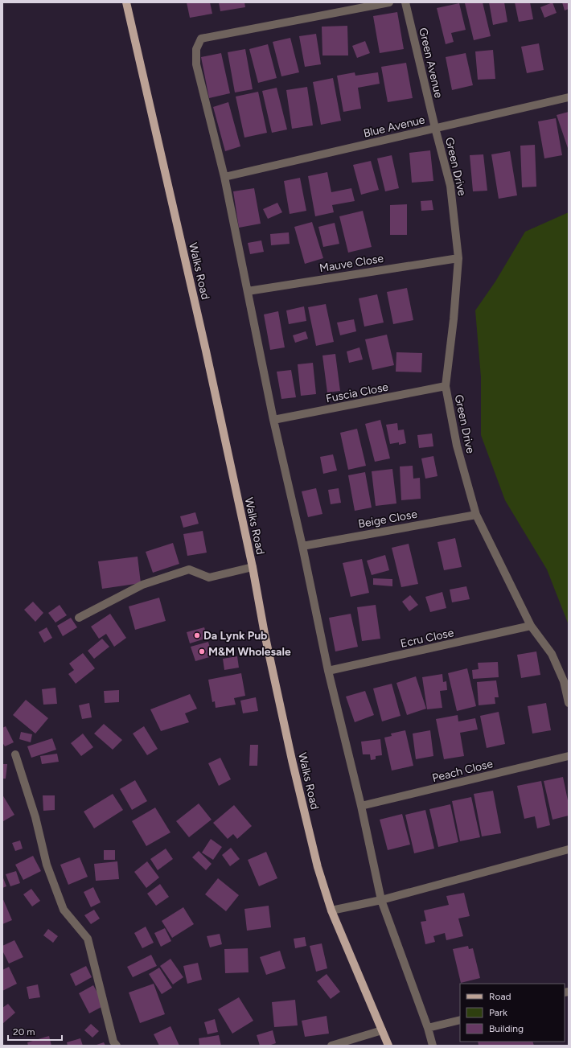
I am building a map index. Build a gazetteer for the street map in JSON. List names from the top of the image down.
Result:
{
  "streets": {
    "main road": ["Walks Road"],
    "street": [
      "Green Avenue",
      "Blue Avenue",
      "Green Drive",
      "Mauve Close",
      "Fuscia Close",
      "Beige Close",
      "Ecru Close",
      "Peach Close"
    ]
  },
  "crossings": [
    ["Green Avenue", "Blue Avenue"],
    ["Green Avenue", "Green Drive"],
    ["Blue Avenue", "Green Drive"],
    ["Green Drive", "Mauve Close"],
    ["Green Drive", "Fuscia Close"],
    ["Green Drive", "Beige Close"],
    ["Green Drive", "Ecru Close"]
  ],
  "places": ["Da Lynk Pub", "M&M Wholesale"],
  "legend": ["Road", "Park", "Building"],
  "scale_bar": "20 m"
}
